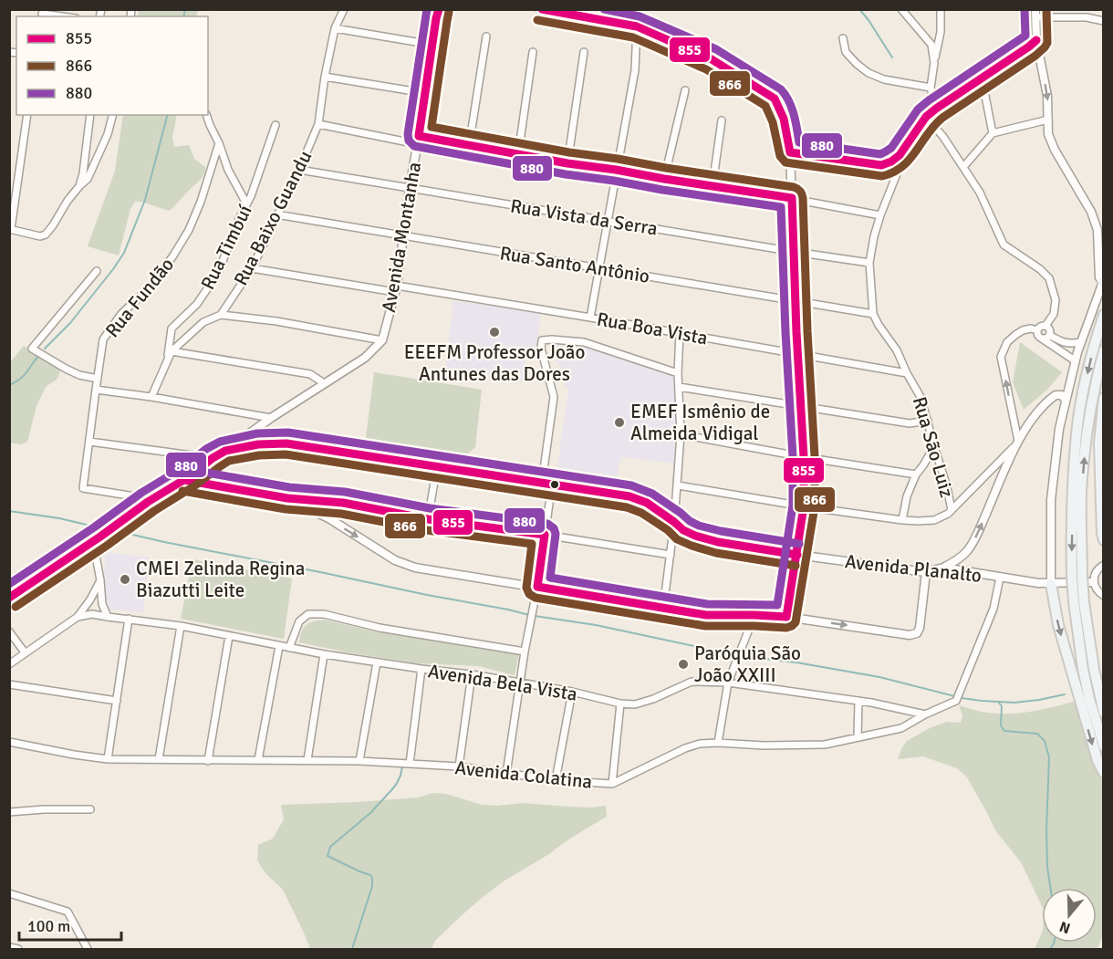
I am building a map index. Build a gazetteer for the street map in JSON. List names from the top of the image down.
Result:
{
  "streets": {
    "street": [
      "Rua Vista da Serra",
      "Rua Baixo Guandu",
      "Avenida Montanha",
      "Rua Timbuí",
      "Rua Santo Antônio",
      "Rua Fundão",
      "Rua Boa Vista",
      "Rua São Luiz",
      "Avenida Planalto",
      "Avenida Bela Vista",
      "Avenida Colatina"
    ]
  },
  "crossings": [
    ["Rua Vista da Serra", "Rua Baixo Guandu"],
    ["Rua Vista da Serra", "Avenida Montanha"],
    ["Rua Vista da Serra", "Rua São Luiz"],
    ["Rua Baixo Guandu", "Rua Timbuí"],
    ["Rua Baixo Guandu", "Rua Santo Antônio"],
    ["Rua Baixo Guandu", "Rua Boa Vista"],
    ["Avenida Montanha", "Rua Santo Antônio"],
    ["Avenida Montanha", "Rua Fundão"],
    ["Avenida Montanha", "Rua Boa Vista"],
    ["Avenida Montanha", "Avenida Planalto"],
    ["Rua Santo Antônio", "Rua São Luiz"],
    ["Rua Boa Vista", "Rua São Luiz"],
    ["Avenida Planalto", "Avenida Colatina"],
    ["Avenida Bela Vista", "Avenida Colatina"]
  ],
  "places": [
    "EEEFM Professor João Antunes das Dores",
    "EMEF Ismênio de Almeida Vidigal",
    "CMEI Zelinda Regina Biazutti Leite",
    "Paróquia São João XXIII"
  ],
  "lines": ["transit line 855", "transit line 866", "transit line 880"],
  "legend": ["855", "866", "880"],
  "scale_bar": "100 m",
  "north": "bottom"
}
